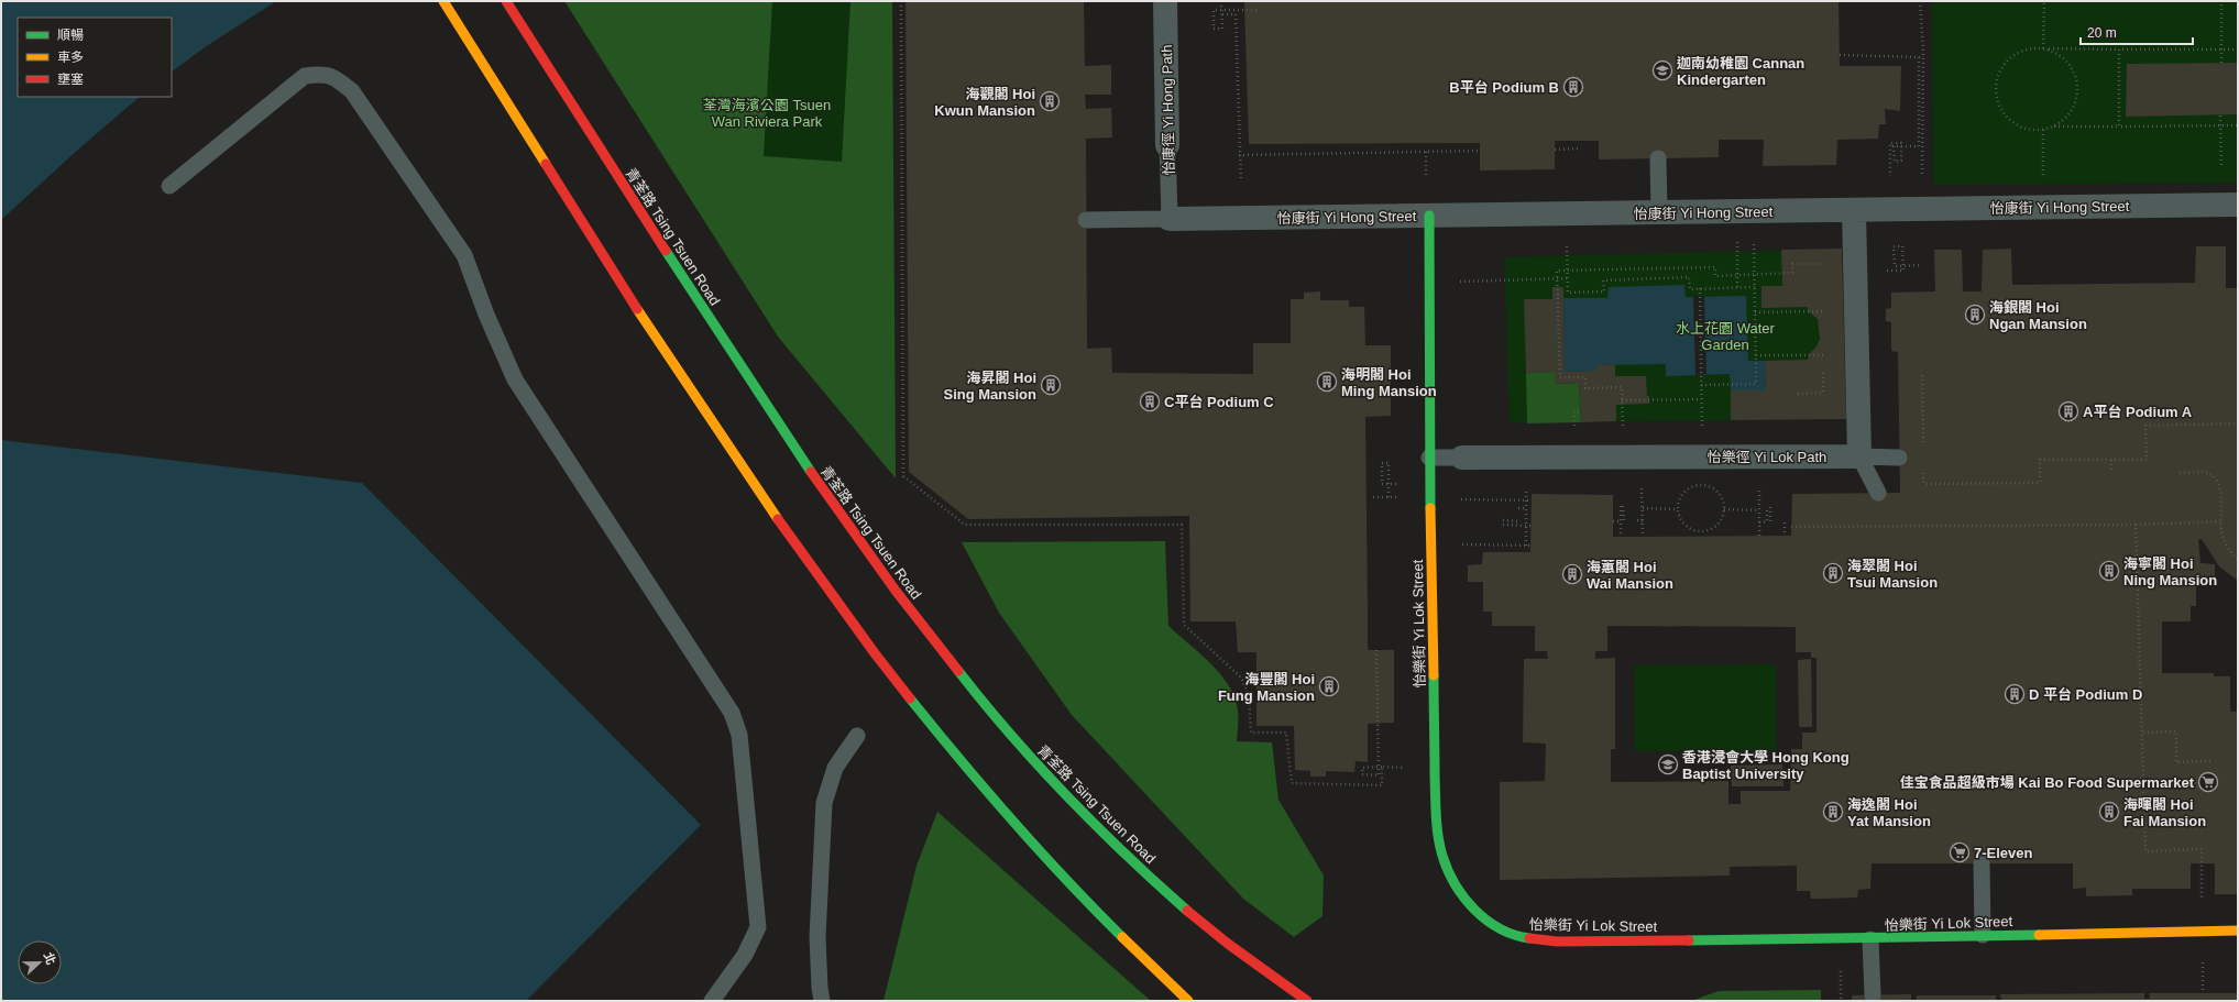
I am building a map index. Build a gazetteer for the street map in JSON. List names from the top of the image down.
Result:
{
  "streets": {
    "main road": ["青荃路 Tsing Tsuen Road", "怡樂街 Yi Lok Street"],
    "street": ["怡康徑 Yi Hong Path", "怡康街 Yi Hong Street", "怡樂徑 Yi Lok Path"]
  },
  "crossings": [
    ["怡康徑 Yi Hong Path", "怡康街 Yi Hong Street"],
    ["怡康街 Yi Hong Street", "怡樂街 Yi Lok Street"],
    ["怡樂徑 Yi Lok Path", "怡樂街 Yi Lok Street"]
  ],
  "parks": ["荃灣海濱公園 Tsuen Wan Riviera Park", "水上花園 Water Garden"],
  "places": {
    "school or university": ["迦南幼稚園 Cannan Kindergarten", "香港浸會大學 Hong Kong Baptist University"],
    "building": [
      "B平台 Podium B",
      "海觀閣 Hoi Kwun Mansion",
      "海銀閣 Hoi Ngan Mansion",
      "海明閣 Hoi Ming Mansion",
      "海昇閣 Hoi Sing Mansion",
      "C平台 Podium C",
      "A平台 Podium A",
      "海寧閣 Hoi Ning Mansion",
      "海翠閣 Hoi Tsui Mansion",
      "海蕙閣 Hoi Wai Mansion",
      "海豐閣 Hoi Fung Mansion",
      "D 平台 Podium D",
      "海逸閣 Hoi Yat Mansion",
      "海暉閣 Hoi Fai Mansion"
    ],
    "supermarket": ["佳宝食品超級市場 Kai Bo Food Supermarket", "7-Eleven"]
  },
  "legend": ["順暢", "車多", "壅塞"],
  "scale_bar": "20 m",
  "north": "right"
}
